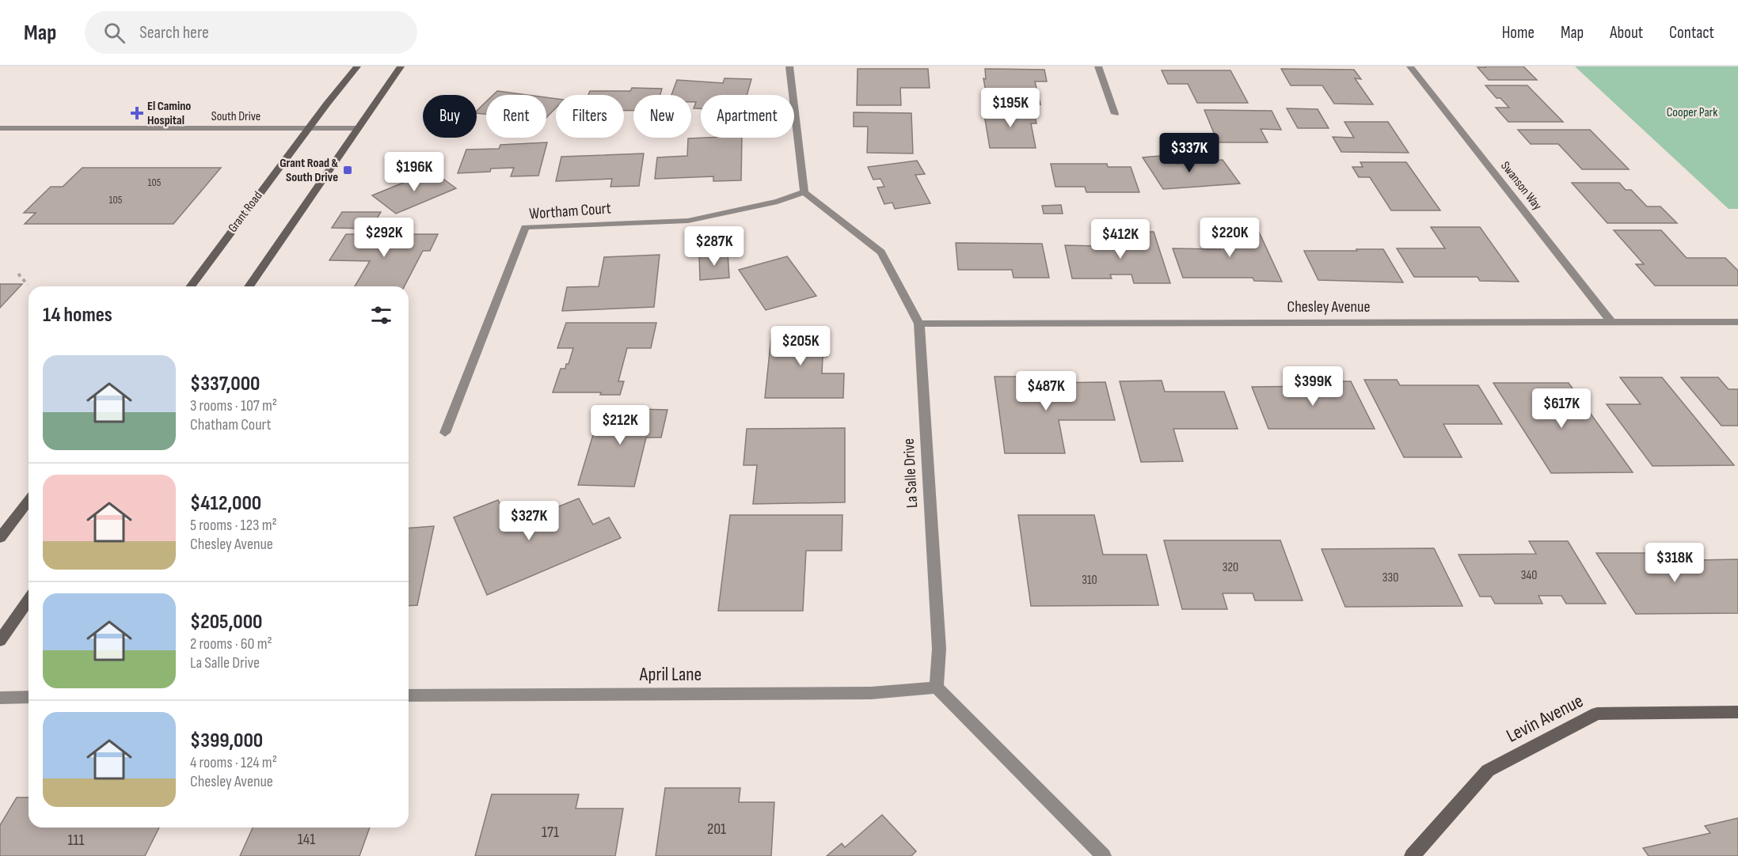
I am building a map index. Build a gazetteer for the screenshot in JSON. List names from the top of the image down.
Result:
{
  "streets": {
    "main road": ["Grant Road", "Levin Avenue"],
    "street": [
      "South Drive",
      "Swanson Way",
      "Wortham Court",
      "Chesley Avenue",
      "La Salle Drive",
      "April Lane"
    ]
  },
  "crossings": [
    ["South Drive", "Grant Road"],
    ["Swanson Way", "Chesley Avenue"],
    ["Wortham Court", "La Salle Drive"],
    ["Chesley Avenue", "La Salle Drive"],
    ["La Salle Drive", "April Lane"]
  ],
  "parks": ["Cooper Park"],
  "places": {
    "health": ["El Camino Hospital"],
    "transit": ["Grant Road & South Drive"]
  },
  "house_numbers": [
    "105",
    "105",
    "320",
    "340",
    "330",
    "310",
    "201",
    "171",
    "141",
    "111"
  ],
  "page": {
    "header": "Map",
    "search": "Search here",
    "nav": [
      "Home",
      "Map",
      "About",
      "Contact"
    ],
    "price": [
      "$195K",
      "$337K",
      "$196K",
      "$292K",
      "$220K",
      "$412K",
      "$287K",
      "$205K",
      "$399K",
      "$487K",
      "$617K",
      "$212K",
      "$327K",
      "$318K"
    ],
    "chip": [
      "Buy",
      "Rent",
      "Filters",
      "New",
      "Apartment"
    ],
    "heading": "14 homes",
    "list": [
      {
        "name": "$337,000",
        "note": "3 rooms · 107 m² · Chatham Court"
      },
      {
        "name": "$412,000",
        "note": "5 rooms · 123 m² · Chesley Avenue"
      },
      {
        "name": "$205,000",
        "note": "2 rooms · 60 m² · La Salle Drive"
      },
      {
        "name": "$399,000",
        "note": "4 rooms · 124 m² · Chesley Avenue"
      }
    ]
  }
}
